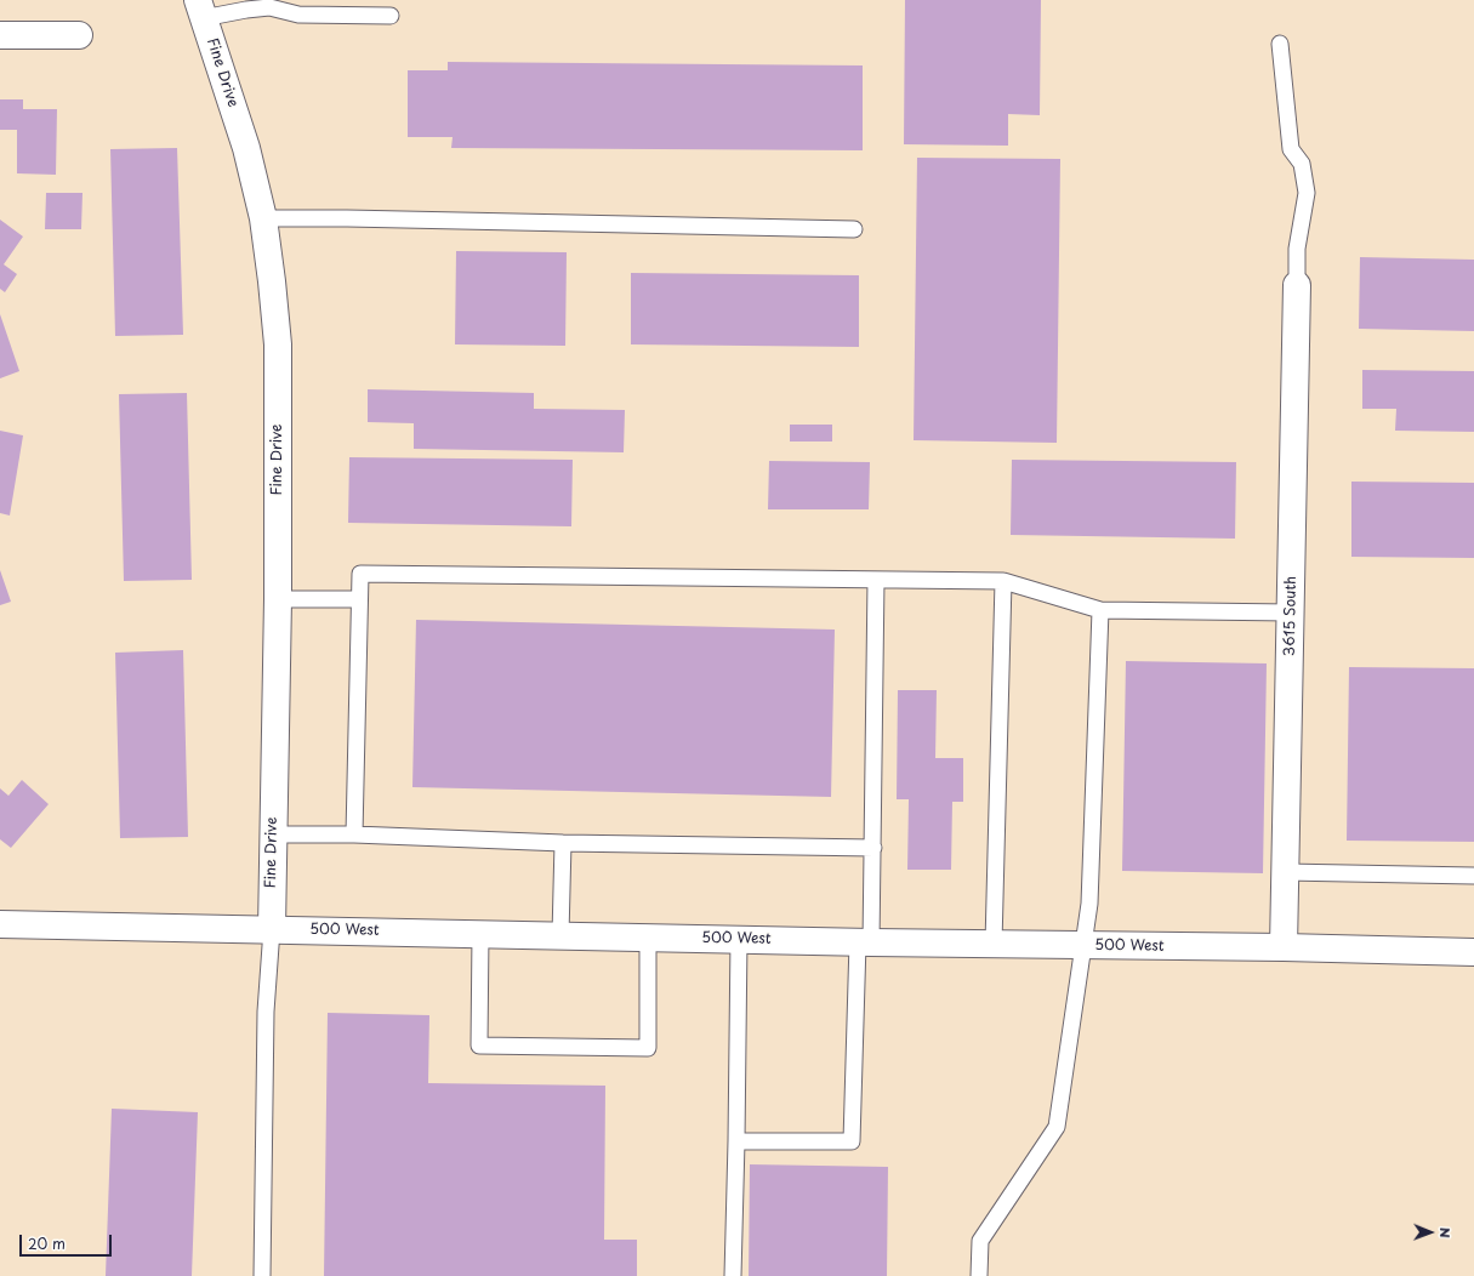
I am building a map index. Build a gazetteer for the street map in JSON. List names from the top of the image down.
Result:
{
  "streets": {
    "street": ["Fine Drive", "3615 South", "500 West"]
  },
  "crossings": [
    ["Fine Drive", "500 West"],
    ["3615 South", "500 West"]
  ],
  "scale_bar": "20 m",
  "north": "right"
}
